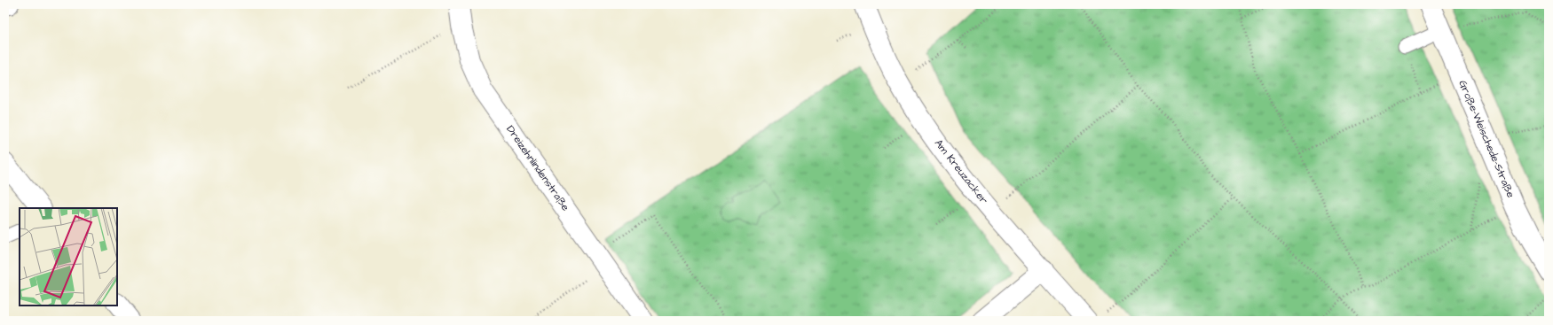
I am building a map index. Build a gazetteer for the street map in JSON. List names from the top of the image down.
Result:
{
  "streets": {
    "street": ["Große-Weischede-Straße", "Dreizehnlindenstraße", "Am Kreuzacker"]
  }
}
